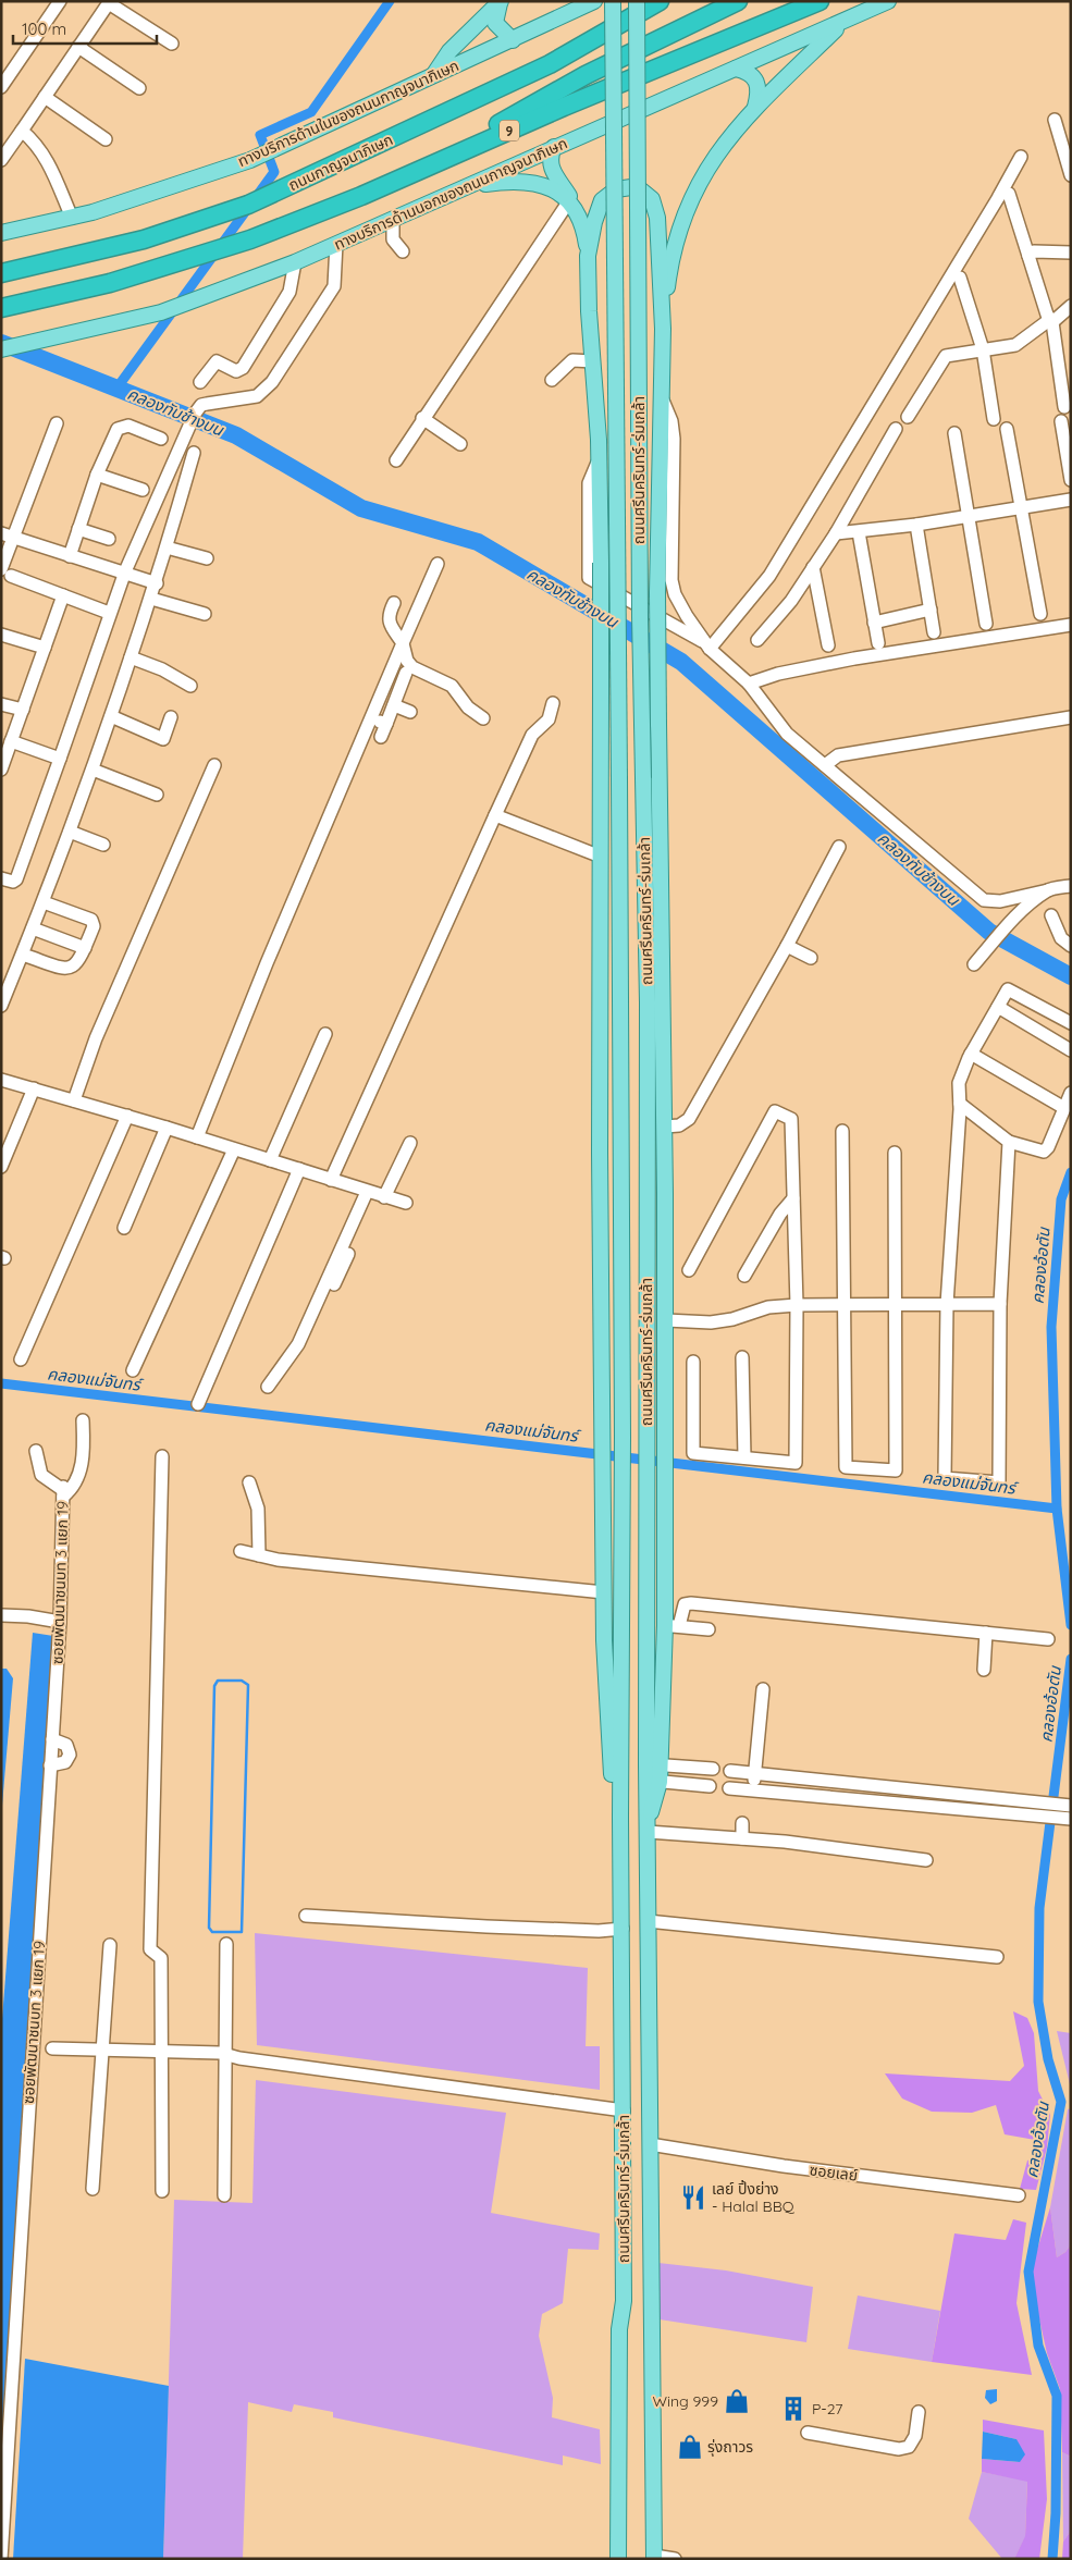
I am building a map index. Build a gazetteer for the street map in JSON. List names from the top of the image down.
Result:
{
  "streets": {
    "highway": ["9", "ถนนกาญจนาภิเษก"],
    "main road": ["ทางบริการด้านในของถนนกาญจนาภิเษก", "ทางบริการด้านนอกของถนนกาญจนาภิเษก", "ถนนศรีนครินทร์-ร่มเกล้า"],
    "street": ["ซอยพัฒนาชนบท 3 แยก 19", "ซอยเลย์"]
  },
  "crossings": [
    ["ถนนศรีนครินทร์-ร่มเกล้า", "ซอยเลย์"]
  ],
  "water": ["คลองทับช้างบน", "คลองอ้อตัน", "คลองแม่จันทร์"],
  "places": {
    "restaurant": ["เลย์ ปิ้งย่าง - Halal BBQ"],
    "shop": ["Wing 999", "รุ่งถาวร"],
    "building": ["P-27"]
  },
  "scale_bar": "100 m"
}
